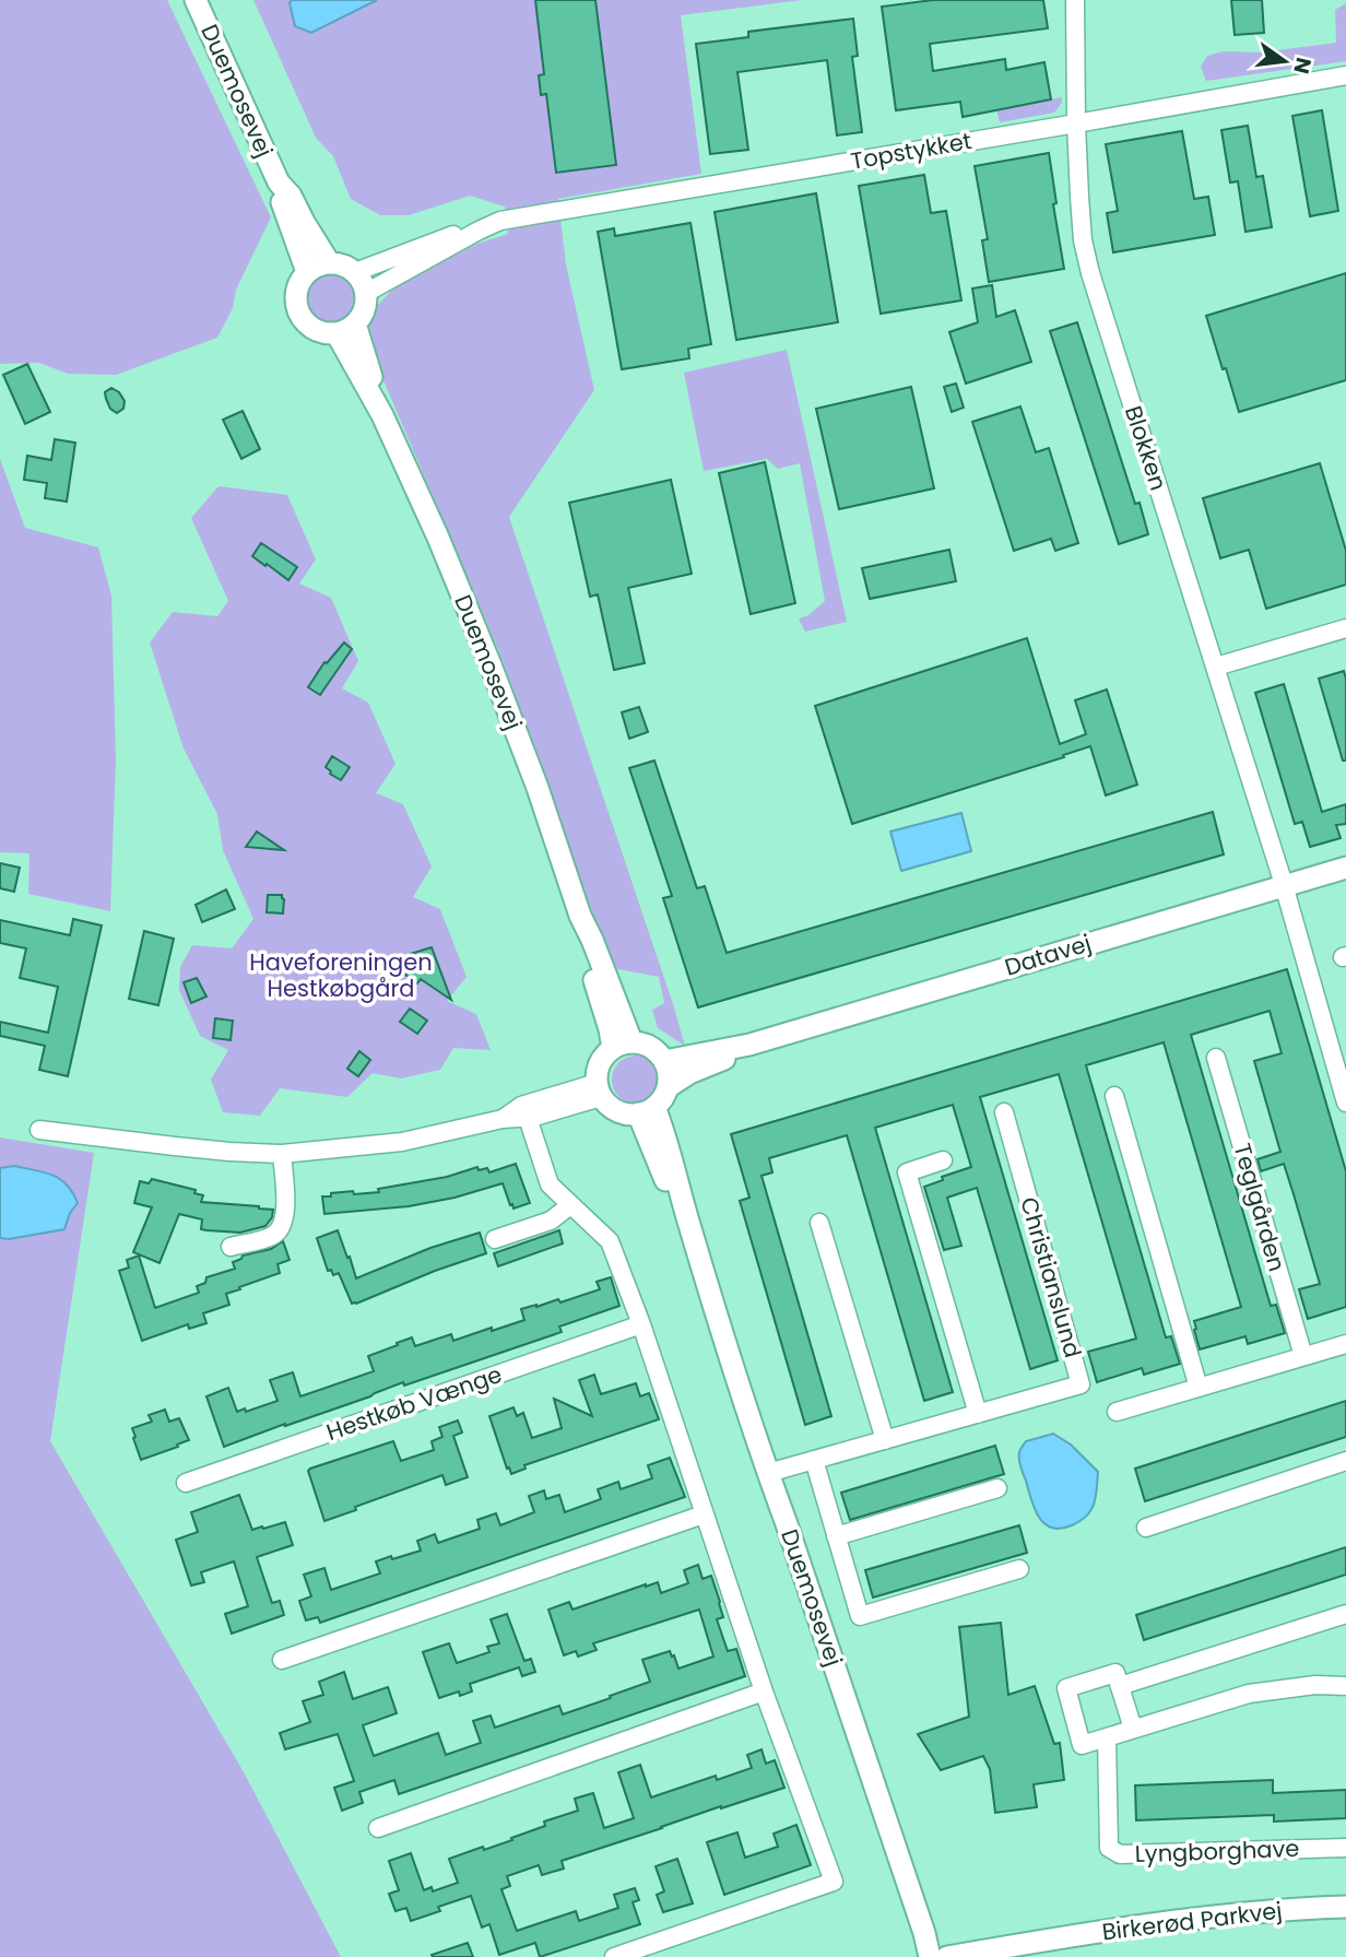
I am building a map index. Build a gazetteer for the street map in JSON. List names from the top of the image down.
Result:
{
  "streets": {
    "street": [
      "Duemosevej",
      "Topstykket",
      "Blokken",
      "Datavej",
      "Teglgården",
      "Christianslund",
      "Hestkøb Vænge",
      "Lyngborghave",
      "Birkerød Parkvej"
    ]
  },
  "crossings": [
    ["Duemosevej", "Topstykket"],
    ["Duemosevej", "Datavej"],
    ["Duemosevej", "Christianslund"],
    ["Topstykket", "Blokken"],
    ["Blokken", "Datavej"]
  ],
  "parks": ["Haveforeningen Hestkøbgård"],
  "north": "right"
}
